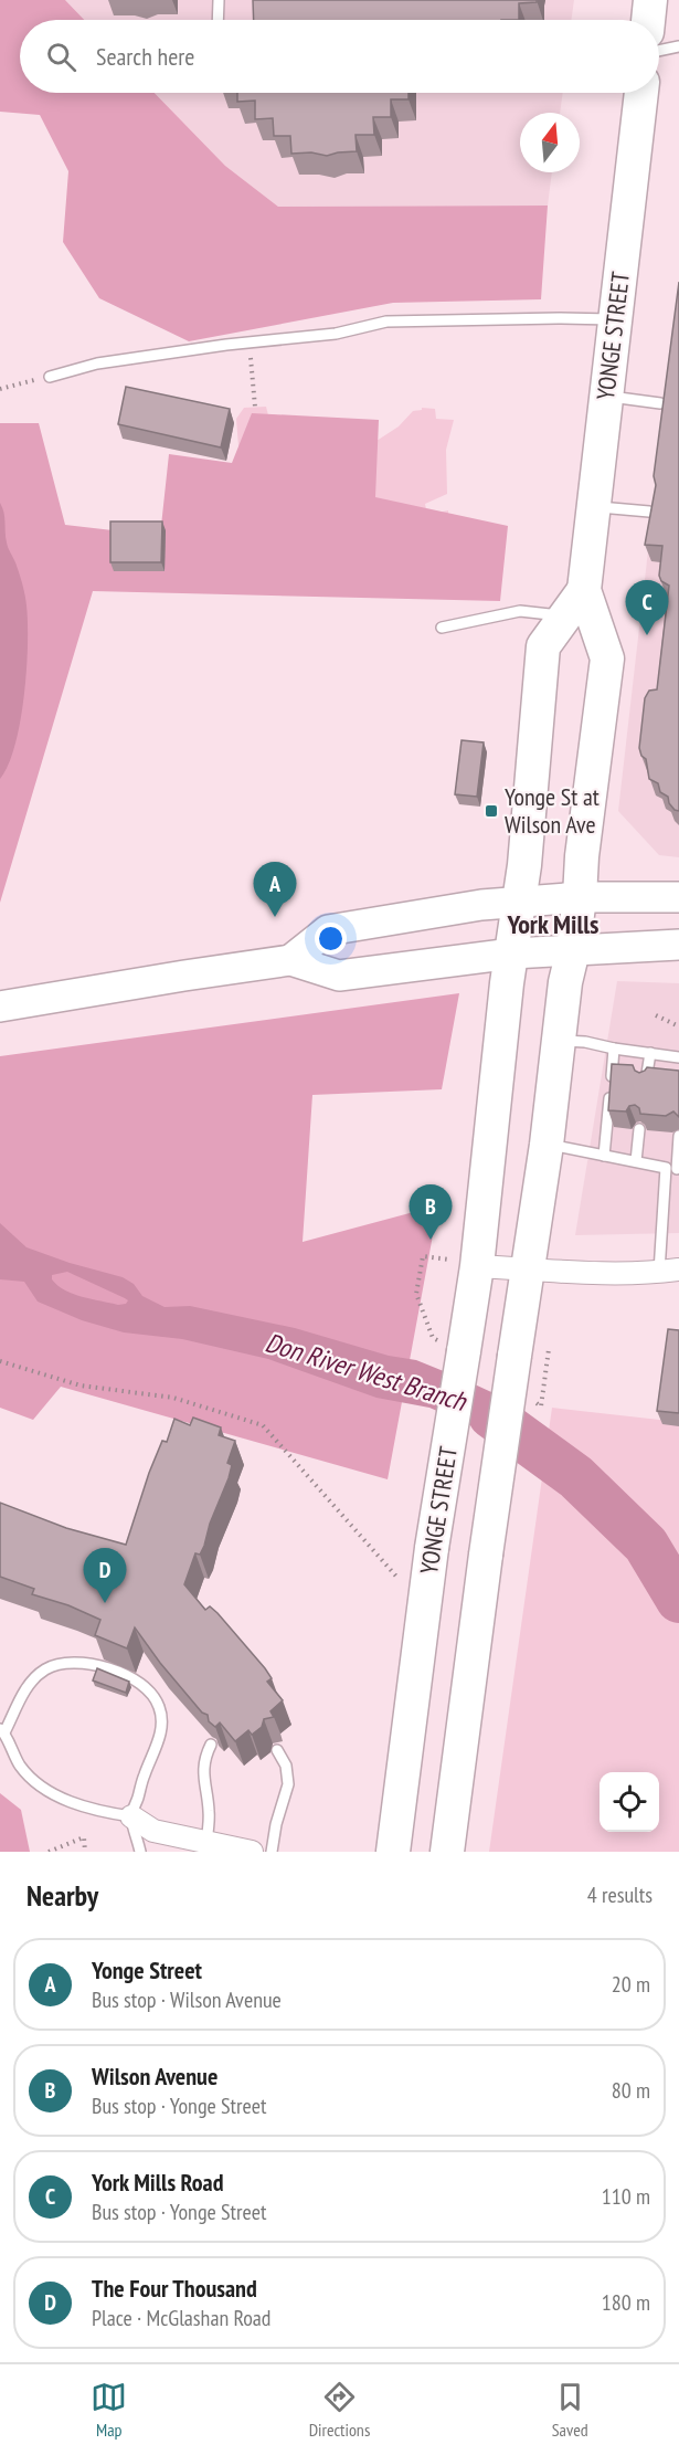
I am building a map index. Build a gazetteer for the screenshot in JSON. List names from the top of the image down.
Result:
{
  "streets": {
    "main road": ["YONGE STREET"]
  },
  "districts": ["York Mills"],
  "water": ["Don River West Branch"],
  "places": {
    "transit": ["Yonge St at Wilson Ave"]
  },
  "north": "top",
  "page": {
    "search": "Search here",
    "pins": [
      "C",
      "A",
      "B",
      "D"
    ],
    "heading": ["Nearby", "4 results"],
    "list": [
      {
        "mark": "A",
        "name": "Yonge Street",
        "note": "Bus stop · Wilson Avenue",
        "value": "20 m"
      },
      {
        "mark": "B",
        "name": "Wilson Avenue",
        "note": "Bus stop · Yonge Street",
        "value": "80 m"
      },
      {
        "mark": "C",
        "name": "York Mills Road",
        "note": "Bus stop · Yonge Street",
        "value": "110 m"
      },
      {
        "mark": "D",
        "name": "The Four Thousand",
        "note": "Place · McGlashan Road",
        "value": "180 m"
      }
    ],
    "nav": ["Map", "Directions", "Saved"]
  }
}
